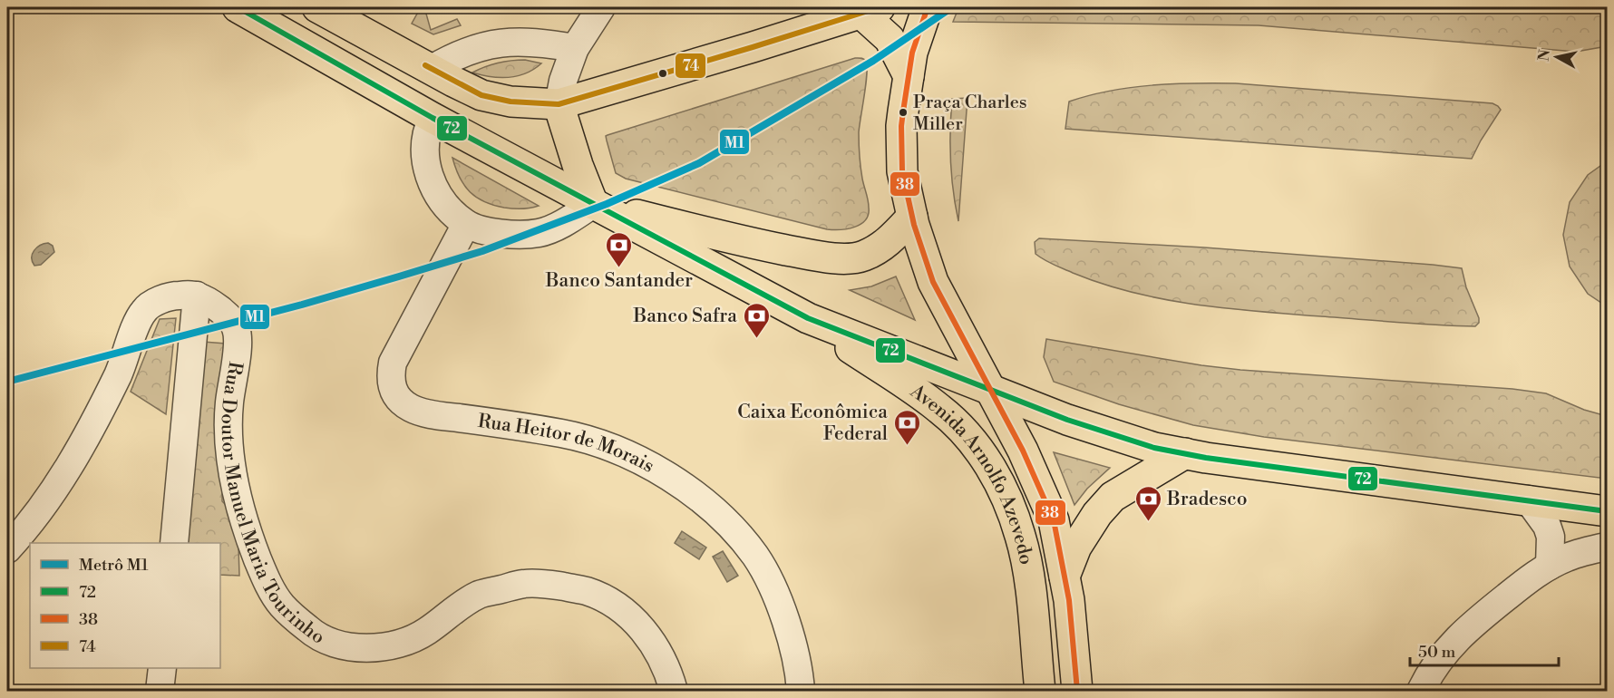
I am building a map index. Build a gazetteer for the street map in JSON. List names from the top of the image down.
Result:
{
  "streets": {
    "main road": ["Avenida Arnolfo Azevedo"],
    "street": ["Rua Heitor de Morais", "Rua Doutor Manuel Maria Tourinho"]
  },
  "places": {
    "other": ["Praça Charles Miller"],
    "bank": [
      "Banco Santander",
      "Banco Safra",
      "Caixa Econômica Federal",
      "Bradesco"
    ]
  },
  "lines": [
    "metro line M1",
    "transit line 72",
    "transit line 38",
    "transit line 74"
  ],
  "legend": [
    "Metrô M1",
    "72",
    "38",
    "74"
  ],
  "scale_bar": "50 m",
  "north": "left"
}
